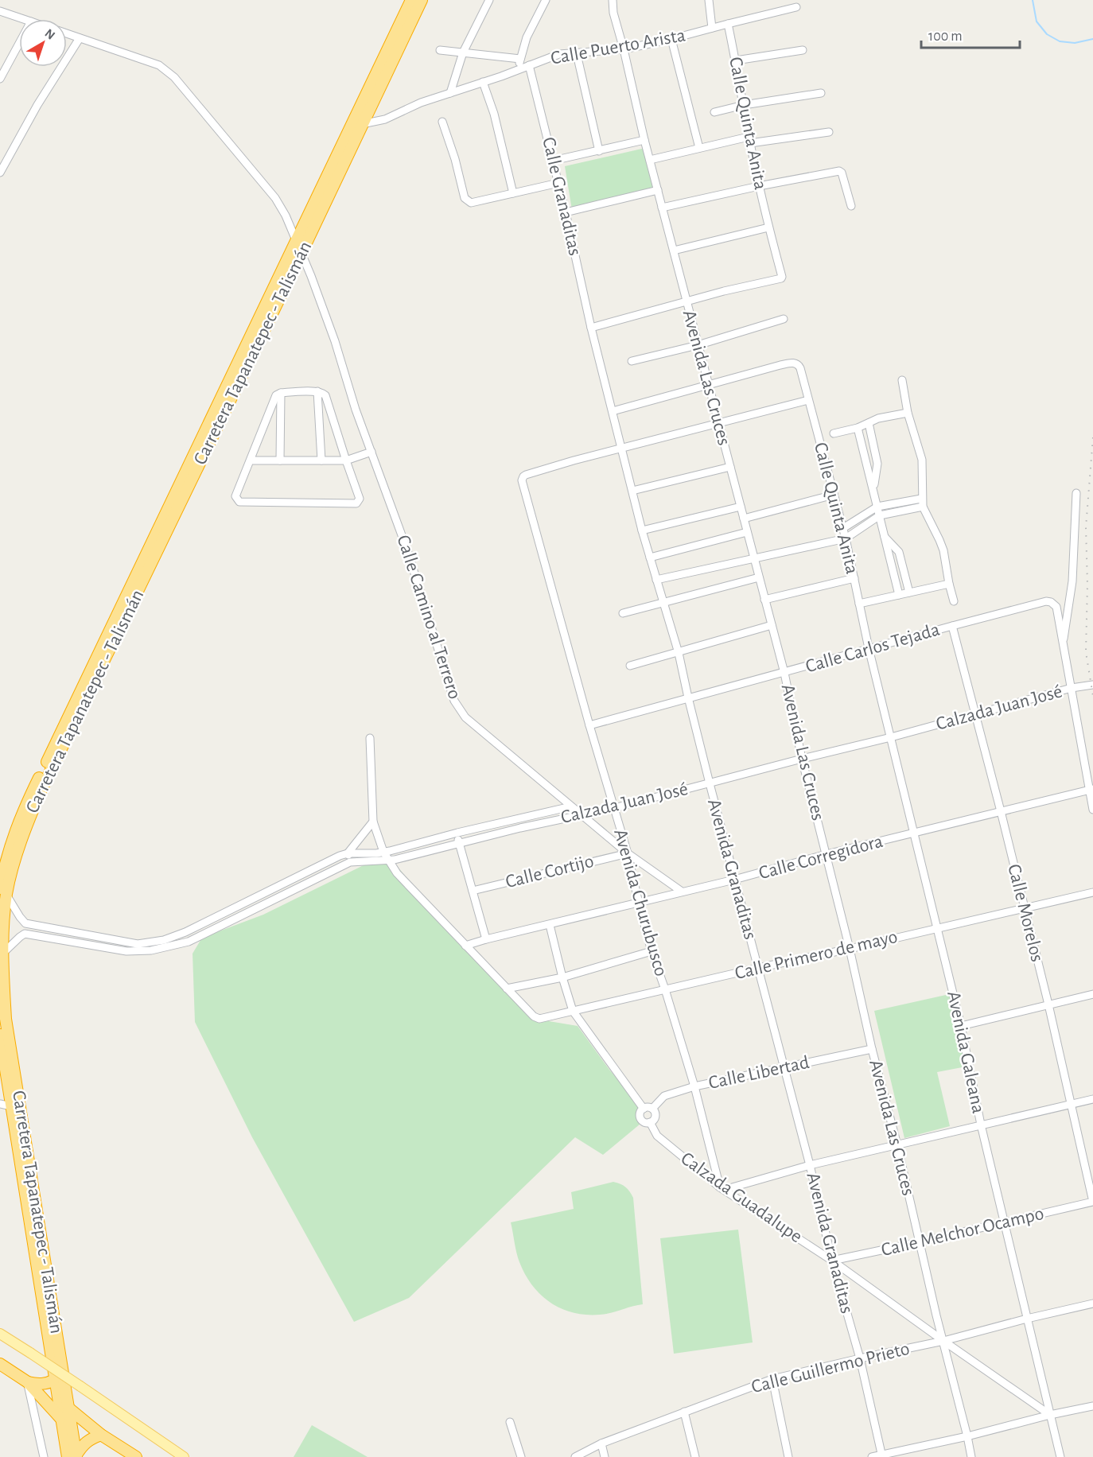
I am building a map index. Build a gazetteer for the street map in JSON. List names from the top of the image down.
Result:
{
  "streets": {
    "highway": ["Carretera Tapanatepec - Talismán"],
    "street": [
      "Calle Puerto Arista",
      "Calle Quinta Anita",
      "Calle Granaditas",
      "Avenida Las Cruces",
      "Calle Camino al Terrero",
      "Calle Carlos Tejada",
      "Calzada Juan José",
      "Calle Corregidora",
      "Avenida Granaditas",
      "Calle Cortijo",
      "Avenida Churubusco",
      "Calle Morelos",
      "Calle Primero de mayo",
      "Avenida Galeana",
      "Calle Libertad",
      "Calzada Guadalupe",
      "Calle Melchor Ocampo",
      "Calle Guillermo Prieto"
    ]
  },
  "crossings": [
    ["Calle Puerto Arista", "Calle Quinta Anita"],
    ["Calle Puerto Arista", "Calle Granaditas"],
    ["Calle Puerto Arista", "Carretera Tapanatepec - Talismán"],
    ["Calle Puerto Arista", "Avenida Las Cruces"],
    ["Calle Quinta Anita", "Avenida Las Cruces"],
    ["Calle Quinta Anita", "Calle Carlos Tejada"],
    ["Calle Quinta Anita", "Avenida Galeana"],
    ["Calle Granaditas", "Avenida Granaditas"],
    ["Carretera Tapanatepec - Talismán", "Calle Camino al Terrero"],
    ["Avenida Las Cruces", "Calle Carlos Tejada"],
    ["Avenida Las Cruces", "Calzada Juan José"],
    ["Avenida Las Cruces", "Calle Corregidora"],
    ["Avenida Las Cruces", "Calle Primero de mayo"],
    ["Avenida Las Cruces", "Calle Libertad"],
    ["Avenida Las Cruces", "Calzada Guadalupe"],
    ["Avenida Las Cruces", "Calle Melchor Ocampo"],
    ["Avenida Las Cruces", "Calle Guillermo Prieto"],
    ["Calle Camino al Terrero", "Calzada Juan José"],
    ["Calle Camino al Terrero", "Calle Corregidora"],
    ["Calle Camino al Terrero", "Calle Cortijo"],
    ["Calle Camino al Terrero", "Avenida Churubusco"],
    ["Calle Carlos Tejada", "Avenida Granaditas"],
    ["Calle Carlos Tejada", "Avenida Churubusco"],
    ["Calle Carlos Tejada", "Calle Morelos"],
    ["Calle Carlos Tejada", "Avenida Galeana"],
    ["Calzada Juan José", "Avenida Granaditas"],
    ["Calzada Juan José", "Avenida Churubusco"],
    ["Calzada Juan José", "Calle Morelos"],
    ["Calzada Juan José", "Avenida Galeana"],
    ["Calle Corregidora", "Avenida Granaditas"],
    ["Calle Corregidora", "Avenida Churubusco"],
    ["Calle Corregidora", "Calle Morelos"],
    ["Calle Corregidora", "Avenida Galeana"],
    ["Avenida Granaditas", "Avenida Churubusco"],
    ["Avenida Granaditas", "Calle Primero de mayo"],
    ["Avenida Granaditas", "Calle Libertad"],
    ["Avenida Granaditas", "Calzada Guadalupe"],
    ["Avenida Granaditas", "Calle Melchor Ocampo"],
    ["Avenida Granaditas", "Calle Guillermo Prieto"],
    ["Calle Cortijo", "Avenida Churubusco"],
    ["Avenida Churubusco", "Calle Primero de mayo"],
    ["Avenida Churubusco", "Calle Libertad"],
    ["Avenida Churubusco", "Calzada Guadalupe"],
    ["Calle Morelos", "Calle Primero de mayo"],
    ["Calle Morelos", "Calle Melchor Ocampo"],
    ["Calle Primero de mayo", "Avenida Galeana"],
    ["Avenida Galeana", "Calzada Guadalupe"],
    ["Avenida Galeana", "Calle Melchor Ocampo"],
    ["Avenida Galeana", "Calle Guillermo Prieto"],
    ["Calle Libertad", "Calzada Guadalupe"],
    ["Calzada Guadalupe", "Calle Melchor Ocampo"],
    ["Calzada Guadalupe", "Calle Guillermo Prieto"]
  ],
  "scale_bar": "100 m",
  "north": "top right"
}
